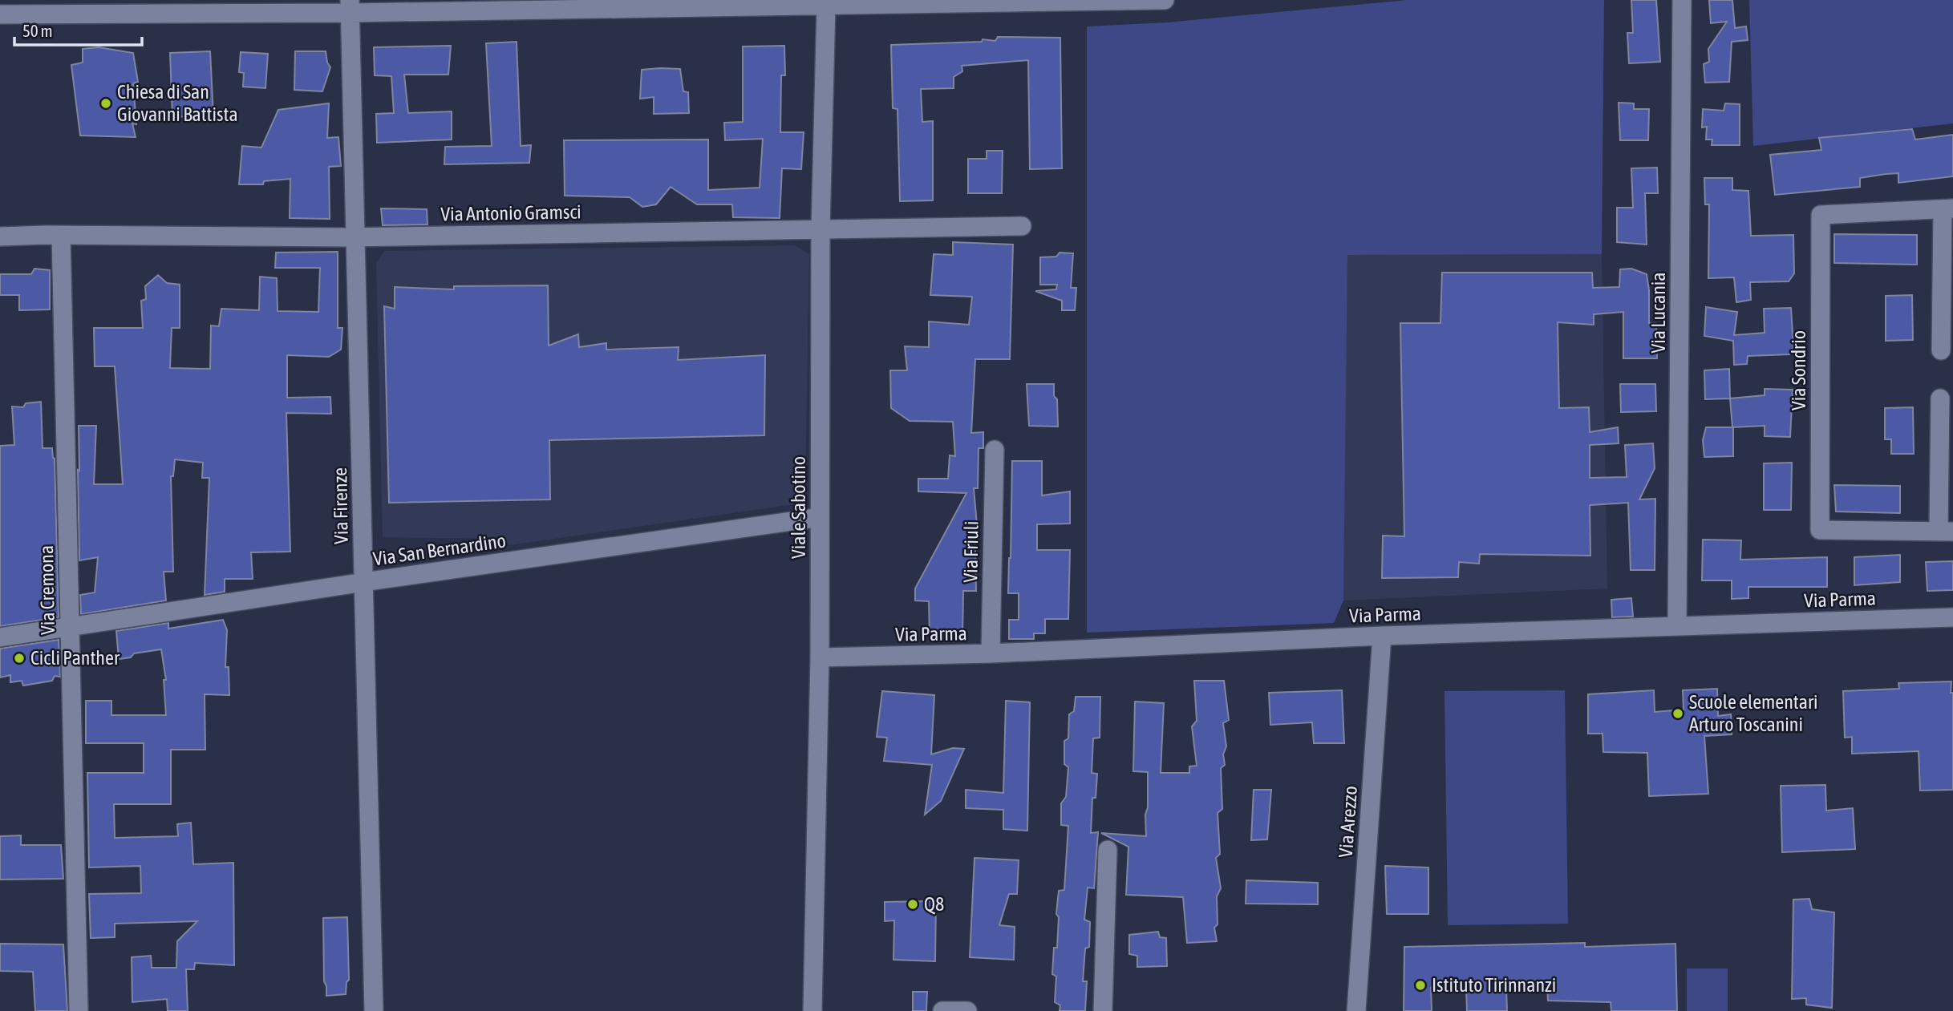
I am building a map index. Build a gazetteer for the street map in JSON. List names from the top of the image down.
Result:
{
  "streets": {
    "street": [
      "Via Antonio Gramsci",
      "Via Lucania",
      "Via Sondrio",
      "Via Firenze",
      "Viale Sabotino",
      "Via San Bernardino",
      "Via Friuli",
      "Via Cremona",
      "Via Parma",
      "Via Arezzo"
    ]
  },
  "crossings": [
    ["Via Antonio Gramsci", "Via Firenze"],
    ["Via Antonio Gramsci", "Viale Sabotino"],
    ["Via Antonio Gramsci", "Via Cremona"],
    ["Via Lucania", "Via Parma"],
    ["Via Firenze", "Via San Bernardino"],
    ["Viale Sabotino", "Via San Bernardino"],
    ["Viale Sabotino", "Via Parma"],
    ["Via San Bernardino", "Via Cremona"],
    ["Via Friuli", "Via Parma"],
    ["Via Parma", "Via Arezzo"]
  ],
  "places": [
    "Chiesa di San Giovanni Battista",
    "Cicli Panther",
    "Scuole elementari Arturo Toscanini",
    "Q8",
    "Istituto Tirinnanzi"
  ],
  "scale_bar": "50 m"
}
